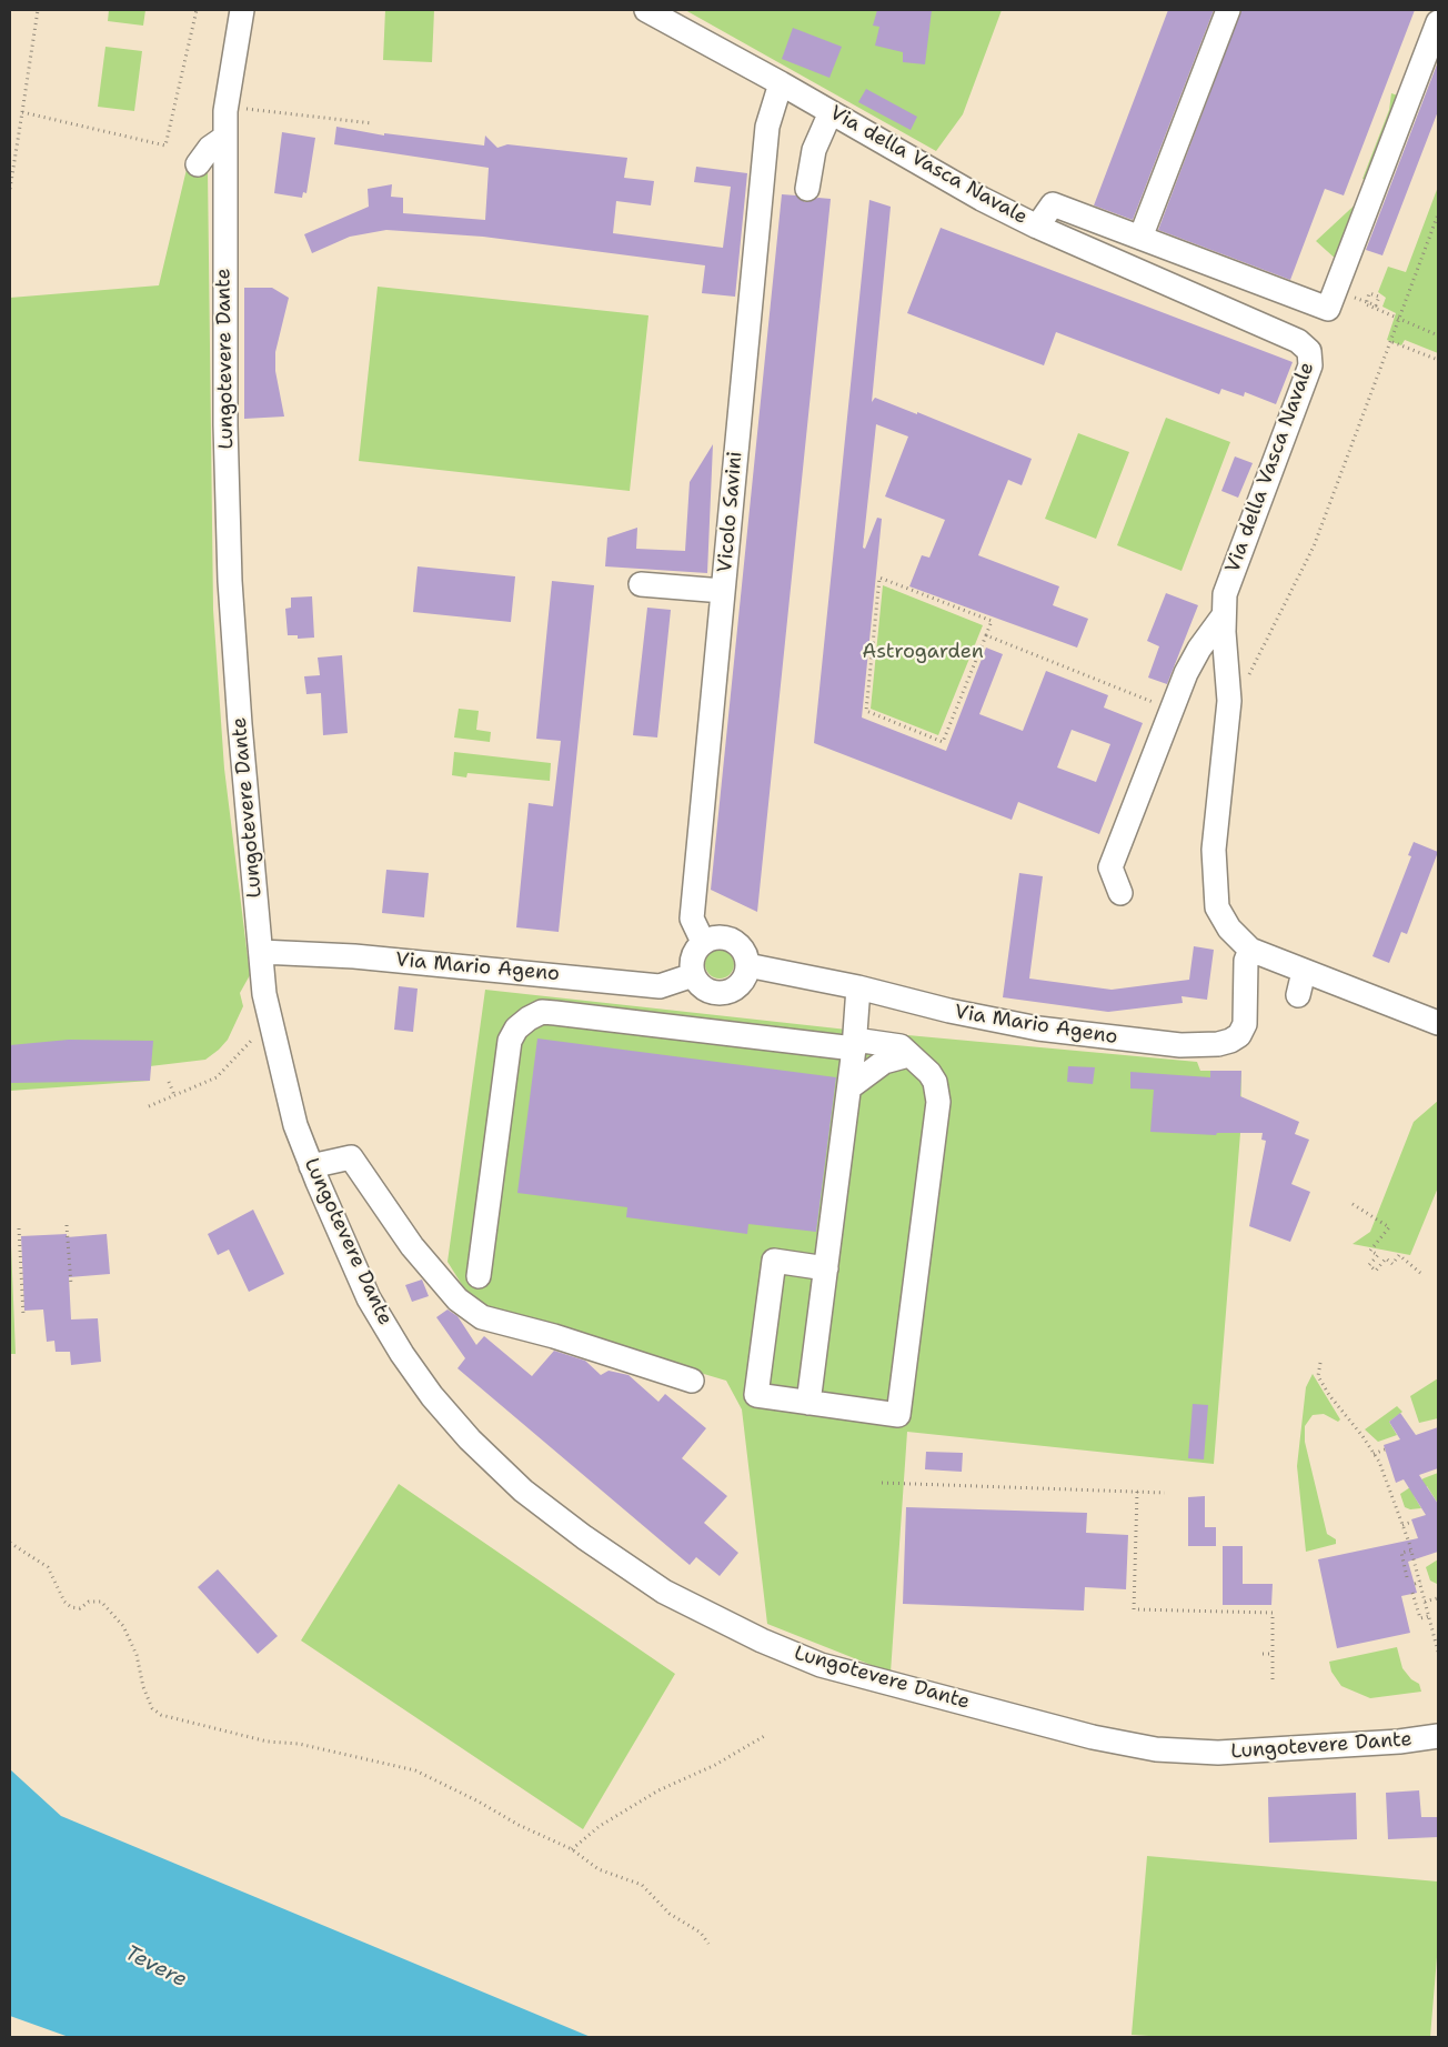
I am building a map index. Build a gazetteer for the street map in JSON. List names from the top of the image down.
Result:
{
  "streets": {
    "street": [
      "Via della Vasca Navale",
      "Lungotevere Dante",
      "Vicolo Savini",
      "Via Mario Ageno"
    ]
  },
  "crossings": [
    ["Via della Vasca Navale", "Vicolo Savini"],
    ["Via della Vasca Navale", "Via Mario Ageno"],
    ["Lungotevere Dante", "Via Mario Ageno"],
    ["Vicolo Savini", "Via Mario Ageno"]
  ],
  "water": ["Tevere"],
  "parks": ["Astrogarden"]
}
